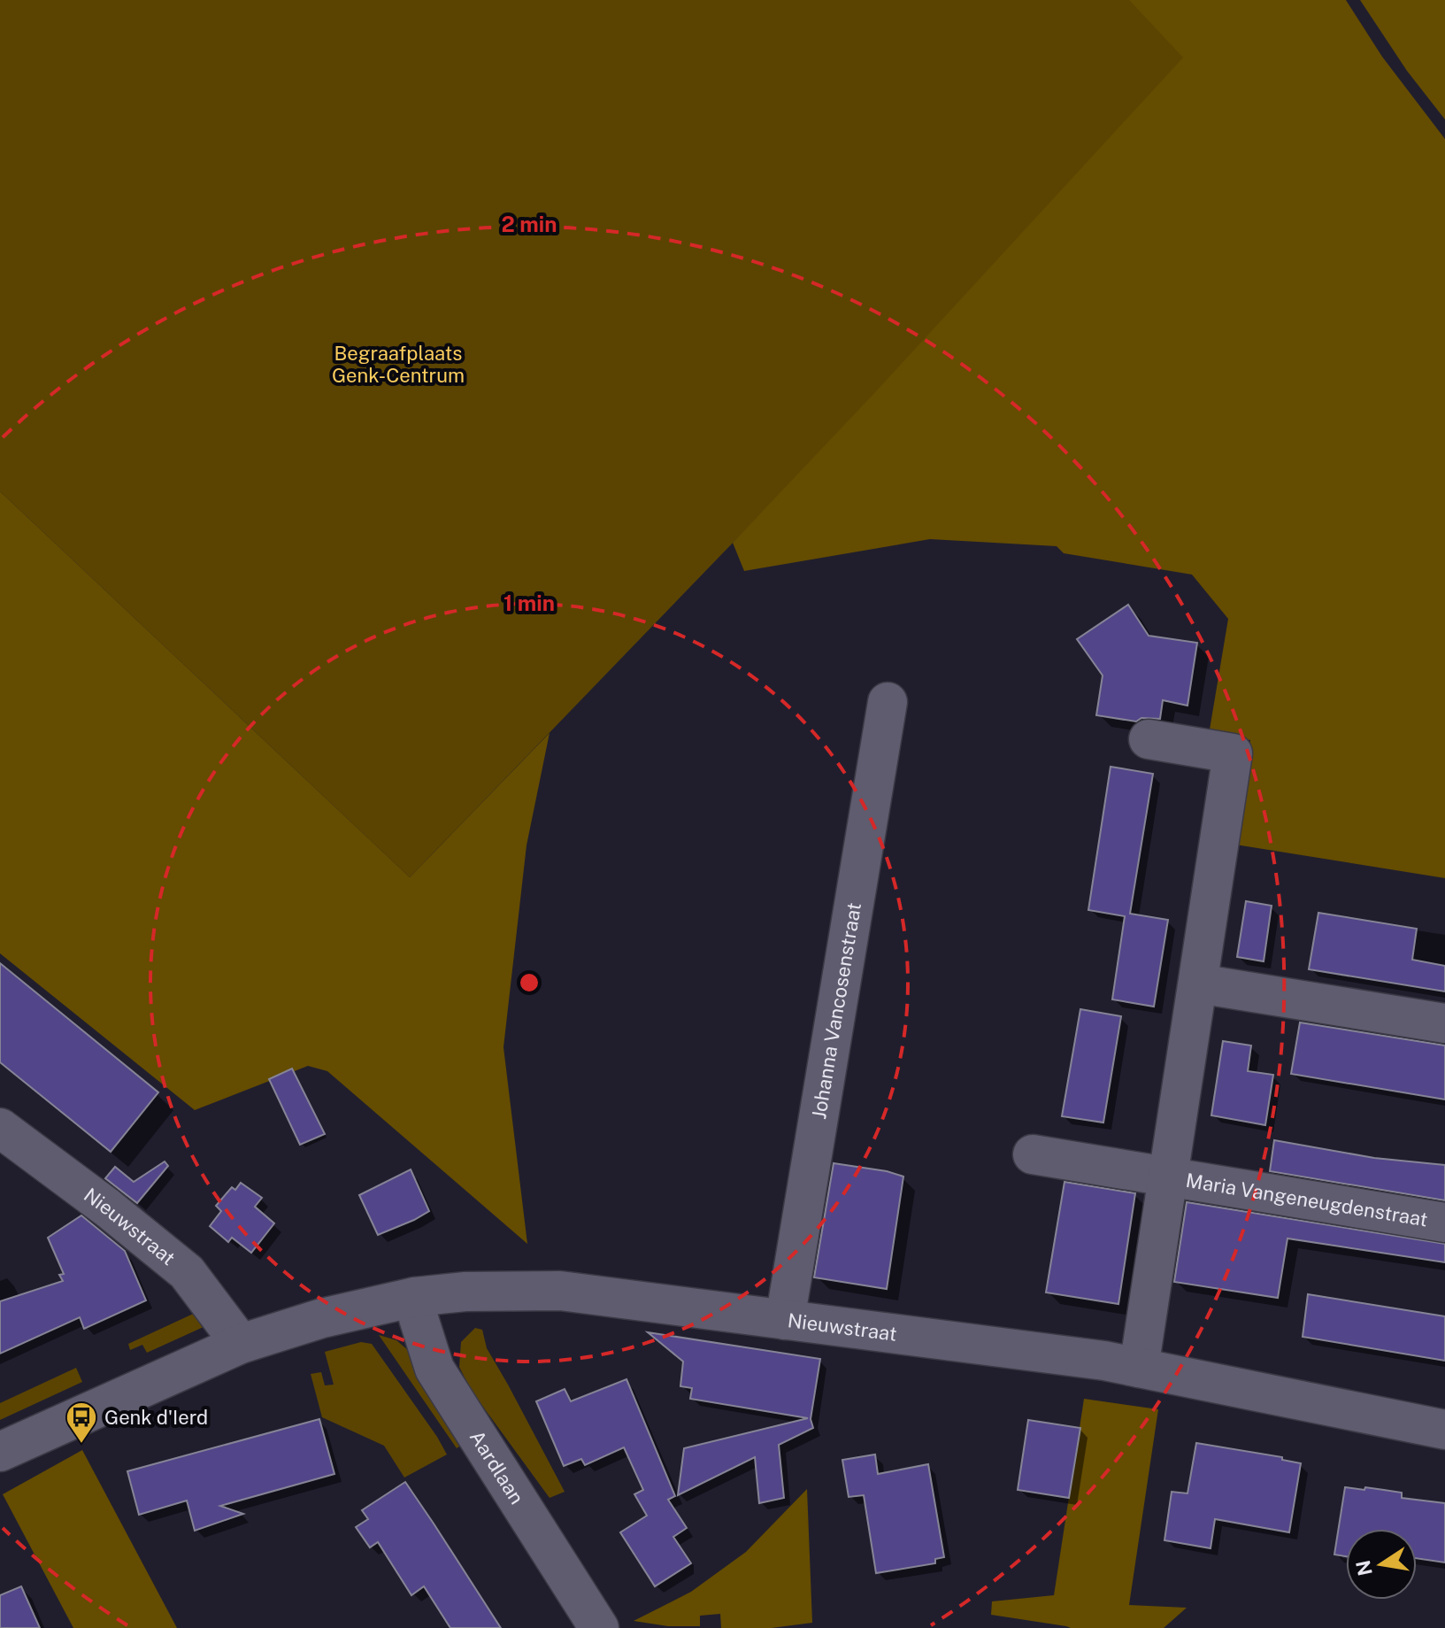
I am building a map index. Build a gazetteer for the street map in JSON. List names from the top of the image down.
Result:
{
  "streets": {
    "street": [
      "Johanna Vancosenstraat",
      "Maria Vangeneugdenstraat",
      "Nieuwstraat",
      "Aardlaan"
    ]
  },
  "crossings": [
    ["Johanna Vancosenstraat", "Nieuwstraat"],
    ["Maria Vangeneugdenstraat", "Nieuwstraat"],
    ["Nieuwstraat", "Aardlaan"]
  ],
  "parks": ["Begraafplaats Genk-Centrum"],
  "places": {
    "bus stop": ["Genk d'Ierd"]
  },
  "north": "left",
  "rings": ["2 min", "1 min"]
}
